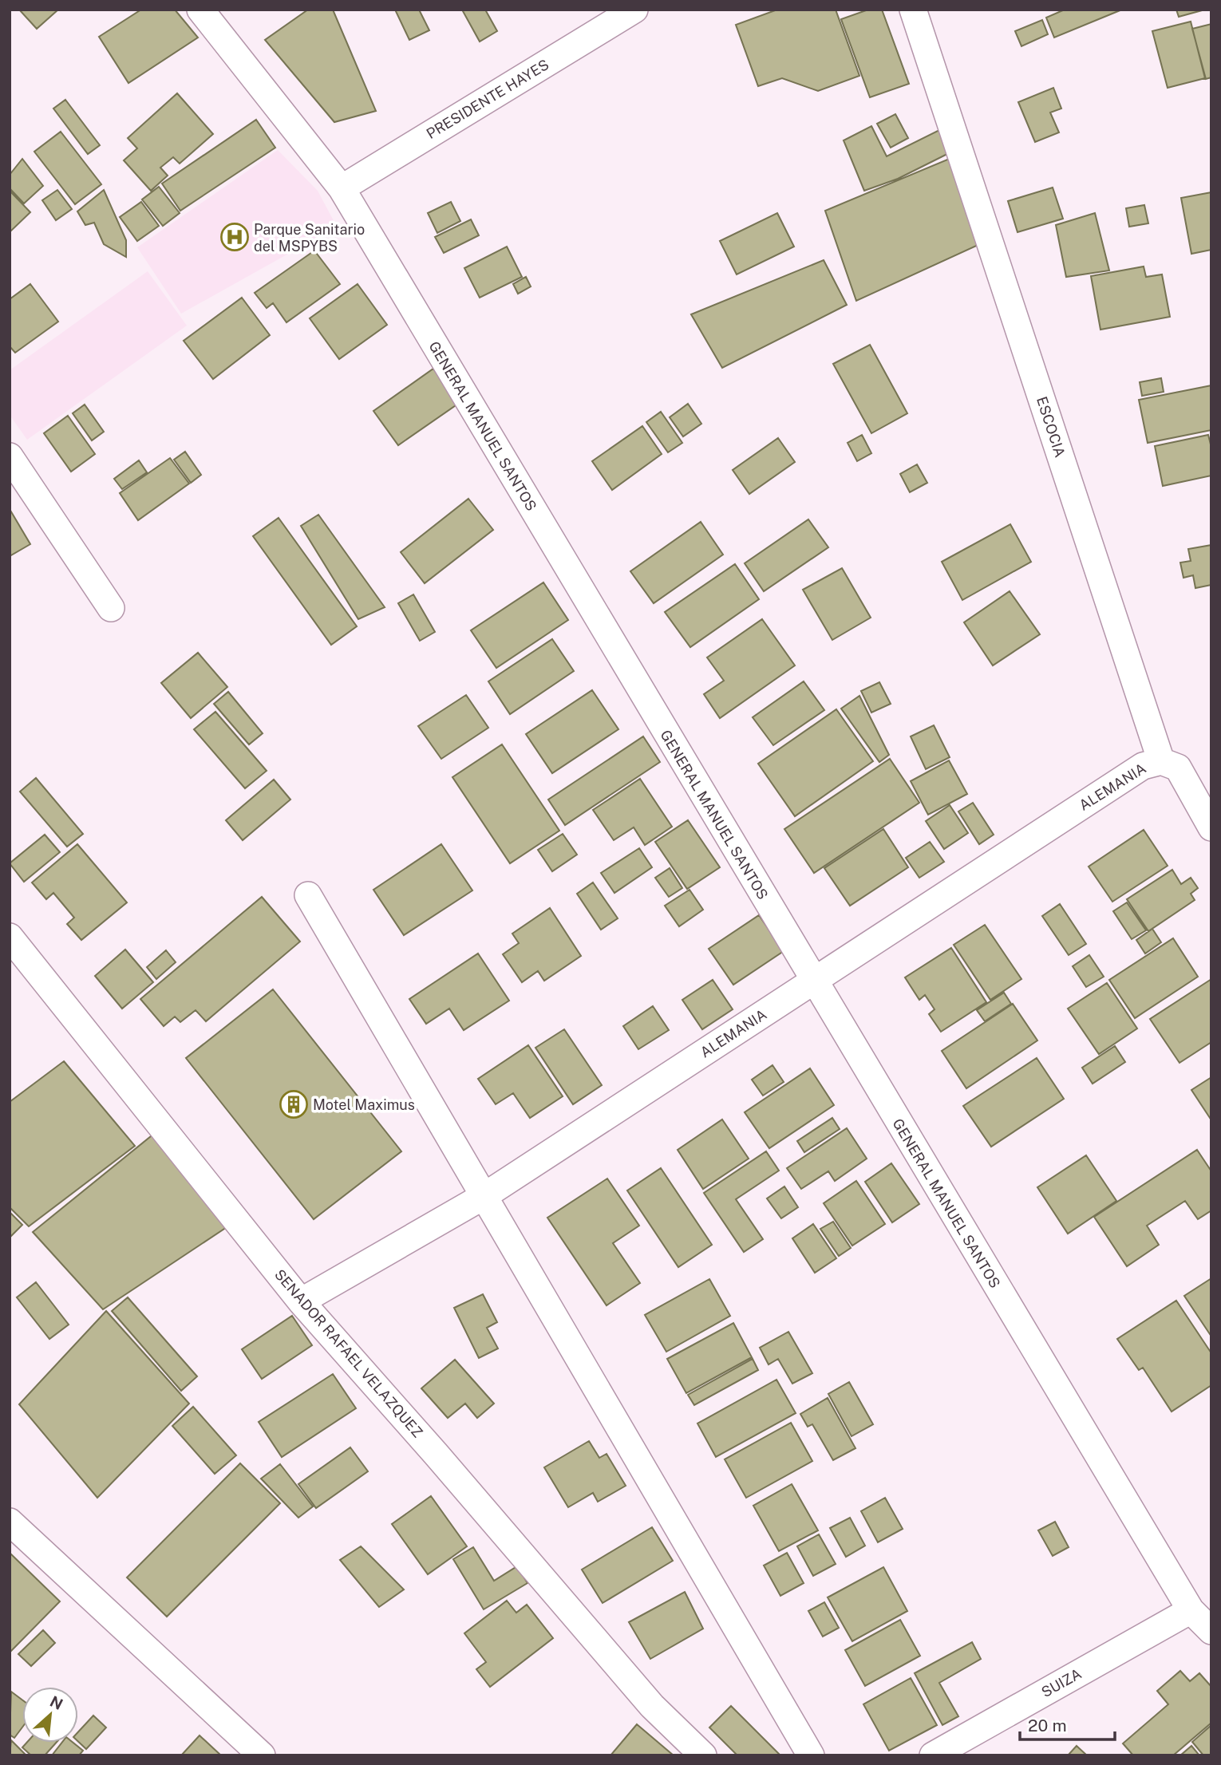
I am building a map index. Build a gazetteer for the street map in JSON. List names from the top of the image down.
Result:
{
  "streets": {
    "street": [
      "PRESIDENTE HAYES",
      "GENERAL MANUEL SANTOS",
      "ESCOCIA",
      "ALEMANIA",
      "SENADOR RAFAEL VELAZQUEZ",
      "SUIZA"
    ]
  },
  "crossings": [
    ["PRESIDENTE HAYES", "GENERAL MANUEL SANTOS"],
    ["GENERAL MANUEL SANTOS", "ALEMANIA"],
    ["GENERAL MANUEL SANTOS", "SUIZA"],
    ["ESCOCIA", "ALEMANIA"],
    ["ALEMANIA", "SENADOR RAFAEL VELAZQUEZ"]
  ],
  "places": {
    "hospital": ["Parque Sanitario del MSPYBS"],
    "building": ["Motel Maximus"]
  },
  "scale_bar": "20 m",
  "north": "top right"
}
